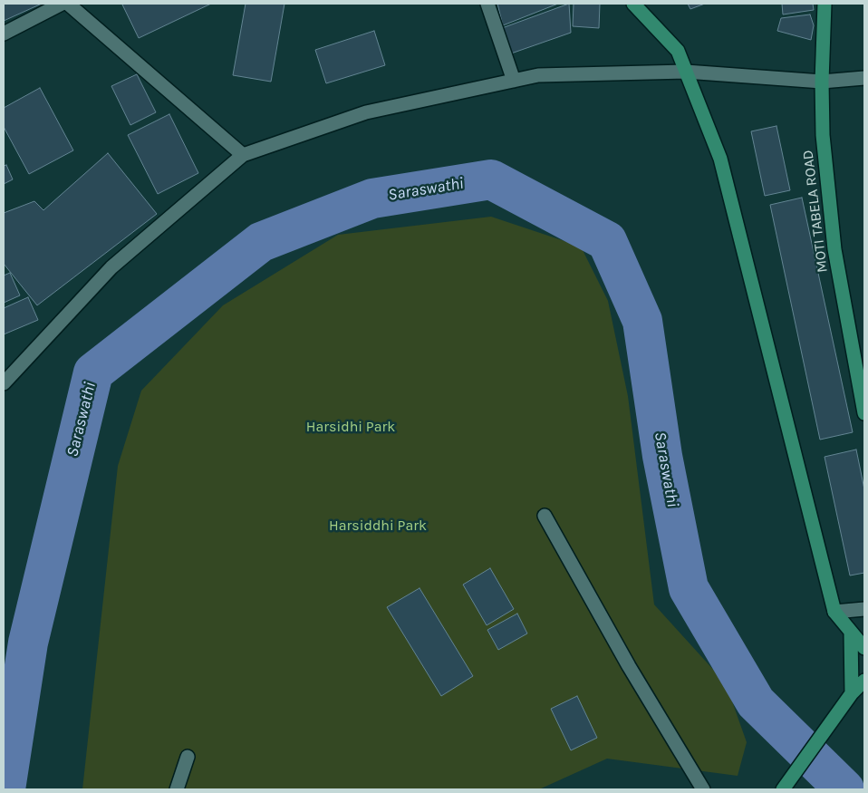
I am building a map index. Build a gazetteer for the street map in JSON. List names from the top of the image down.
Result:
{
  "streets": {
    "main road": ["MOTI TABELA ROAD"]
  },
  "water": ["Saraswathi"],
  "parks": ["Harsidhi Park", "Harsiddhi Park"]
}
